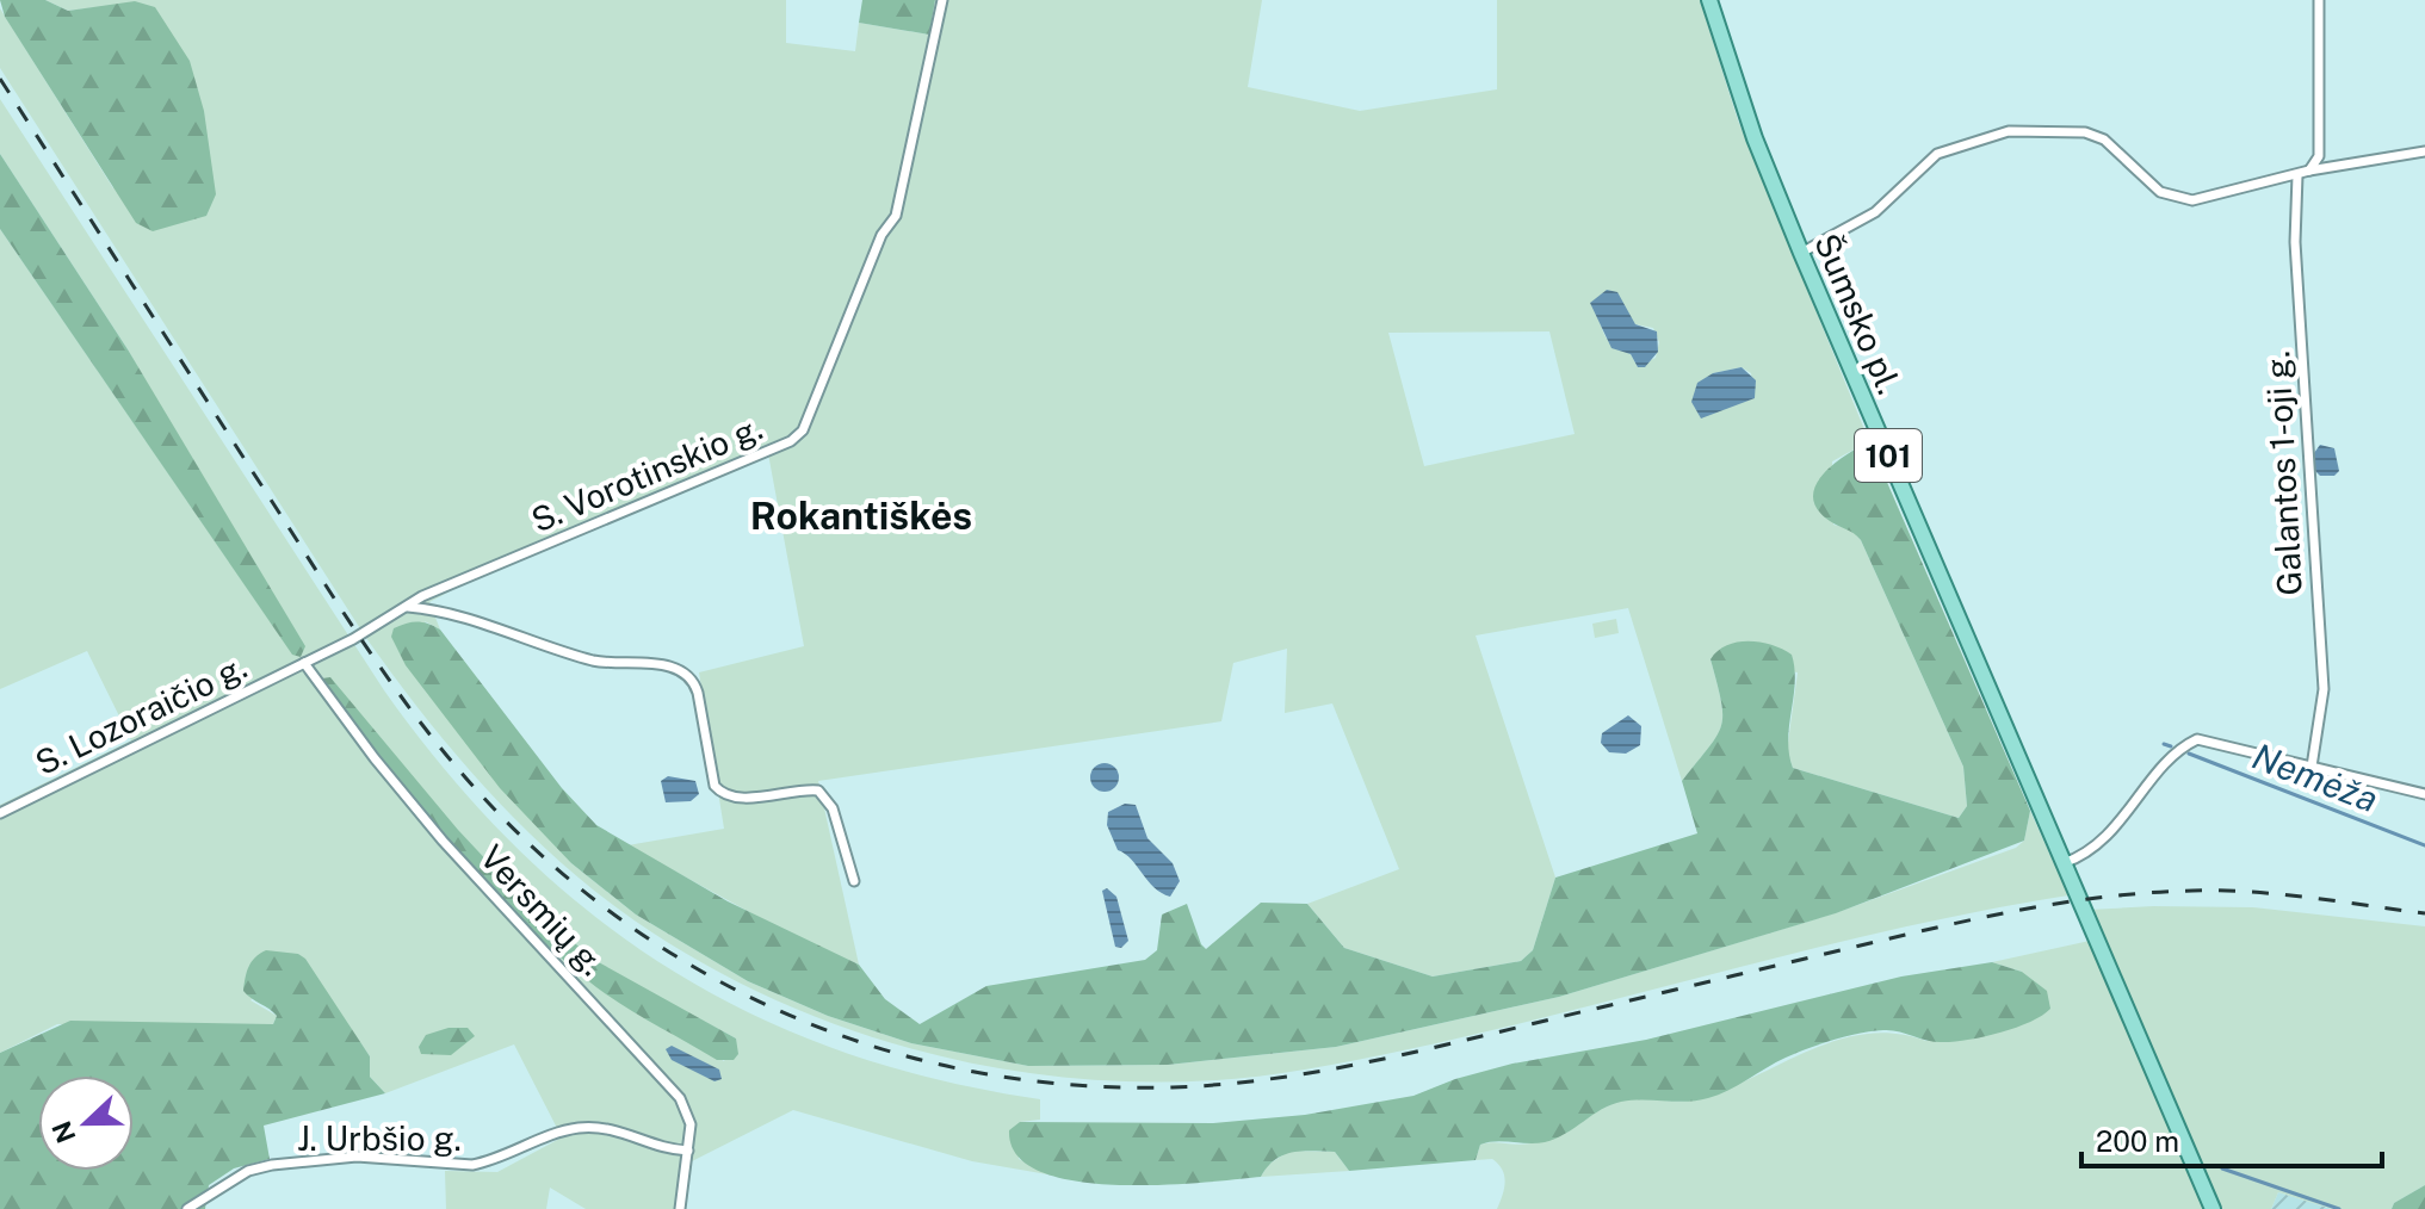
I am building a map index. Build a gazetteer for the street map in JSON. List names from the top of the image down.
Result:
{
  "streets": {
    "main road": ["Šumsko pl.", "101"],
    "street": [
      "S. Vorotinskio g.",
      "Galantos 1-oji g.",
      "S. Lozoraičio g.",
      "Versmių g.",
      "J. Urbšio g."
    ]
  },
  "crossings": [
    ["S. Vorotinskio g.", "S. Lozoraičio g."],
    ["S. Vorotinskio g.", "Versmių g."],
    ["S. Lozoraičio g.", "Versmių g."],
    ["Versmių g.", "J. Urbšio g."]
  ],
  "districts": ["Rokantiškės"],
  "water": ["Nemėža"],
  "scale_bar": "200 m",
  "north": "left"
}
